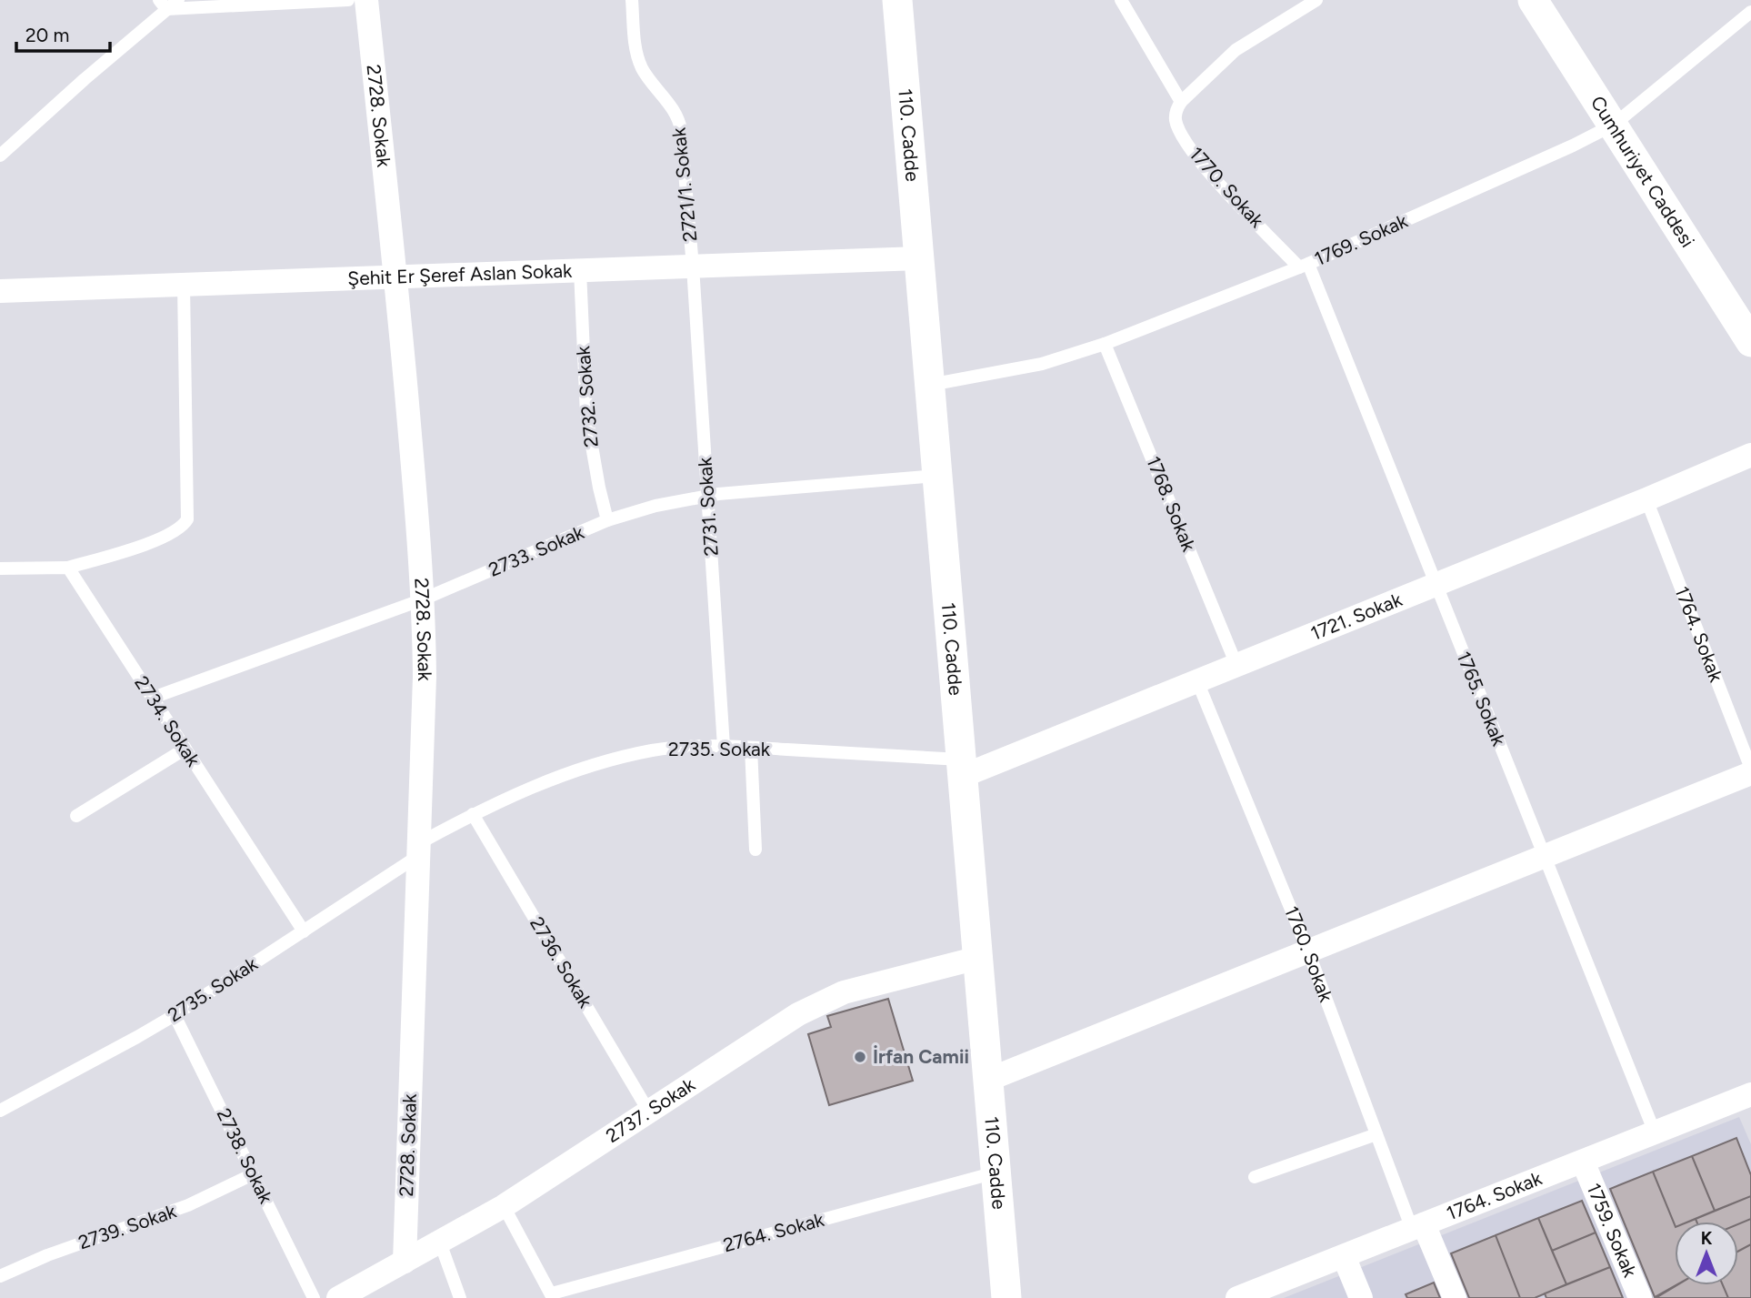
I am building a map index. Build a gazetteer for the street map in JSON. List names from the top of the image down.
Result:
{
  "streets": {
    "street": [
      "2728. Sokak",
      "110. Cadde",
      "Cumhuriyet Caddesi",
      "Şehit Er Şeref Aslan Sokak",
      "1721. Sokak",
      "1764. Sokak",
      "1760. Sokak",
      "2737. Sokak",
      "1759. Sokak"
    ],
    "lane": [
      "2721/1. Sokak",
      "1770. Sokak",
      "1769. Sokak",
      "2732. Sokak",
      "1768. Sokak",
      "2731. Sokak",
      "2733. Sokak",
      "1765. Sokak",
      "2734. Sokak",
      "2735. Sokak",
      "2736. Sokak",
      "2738. Sokak",
      "2739. Sokak",
      "2764. Sokak"
    ]
  },
  "crossings": [
    ["2728. Sokak", "Şehit Er Şeref Aslan Sokak"],
    ["2728. Sokak", "2733. Sokak"],
    ["2728. Sokak", "2735. Sokak"],
    ["2728. Sokak", "2737. Sokak"],
    ["110. Cadde", "1769. Sokak"],
    ["110. Cadde", "Şehit Er Şeref Aslan Sokak"],
    ["110. Cadde", "2733. Sokak"],
    ["110. Cadde", "1721. Sokak"],
    ["110. Cadde", "2735. Sokak"],
    ["110. Cadde", "2737. Sokak"],
    ["110. Cadde", "2764. Sokak"],
    ["Cumhuriyet Caddesi", "1769. Sokak"],
    ["2721/1. Sokak", "Şehit Er Şeref Aslan Sokak"],
    ["2721/1. Sokak", "2731. Sokak"],
    ["1770. Sokak", "1769. Sokak"],
    ["1770. Sokak", "1765. Sokak"],
    ["1769. Sokak", "1768. Sokak"],
    ["1769. Sokak", "1765. Sokak"],
    ["Şehit Er Şeref Aslan Sokak", "2732. Sokak"],
    ["Şehit Er Şeref Aslan Sokak", "2731. Sokak"],
    ["2732. Sokak", "2733. Sokak"],
    ["1768. Sokak", "1721. Sokak"],
    ["2731. Sokak", "2733. Sokak"],
    ["2731. Sokak", "2735. Sokak"],
    ["2733. Sokak", "2734. Sokak"],
    ["1721. Sokak", "1764. Sokak"],
    ["1721. Sokak", "1765. Sokak"],
    ["1721. Sokak", "2735. Sokak"],
    ["1721. Sokak", "1760. Sokak"],
    ["1764. Sokak", "1765. Sokak"],
    ["1764. Sokak", "1760. Sokak"],
    ["1764. Sokak", "1759. Sokak"],
    ["2734. Sokak", "2735. Sokak"],
    ["2735. Sokak", "2736. Sokak"],
    ["2735. Sokak", "2738. Sokak"],
    ["2736. Sokak", "2737. Sokak"],
    ["2737. Sokak", "2764. Sokak"],
    ["2738. Sokak", "2739. Sokak"]
  ],
  "places": ["İrfan Camii"],
  "scale_bar": "20 m",
  "north": "top"
}
